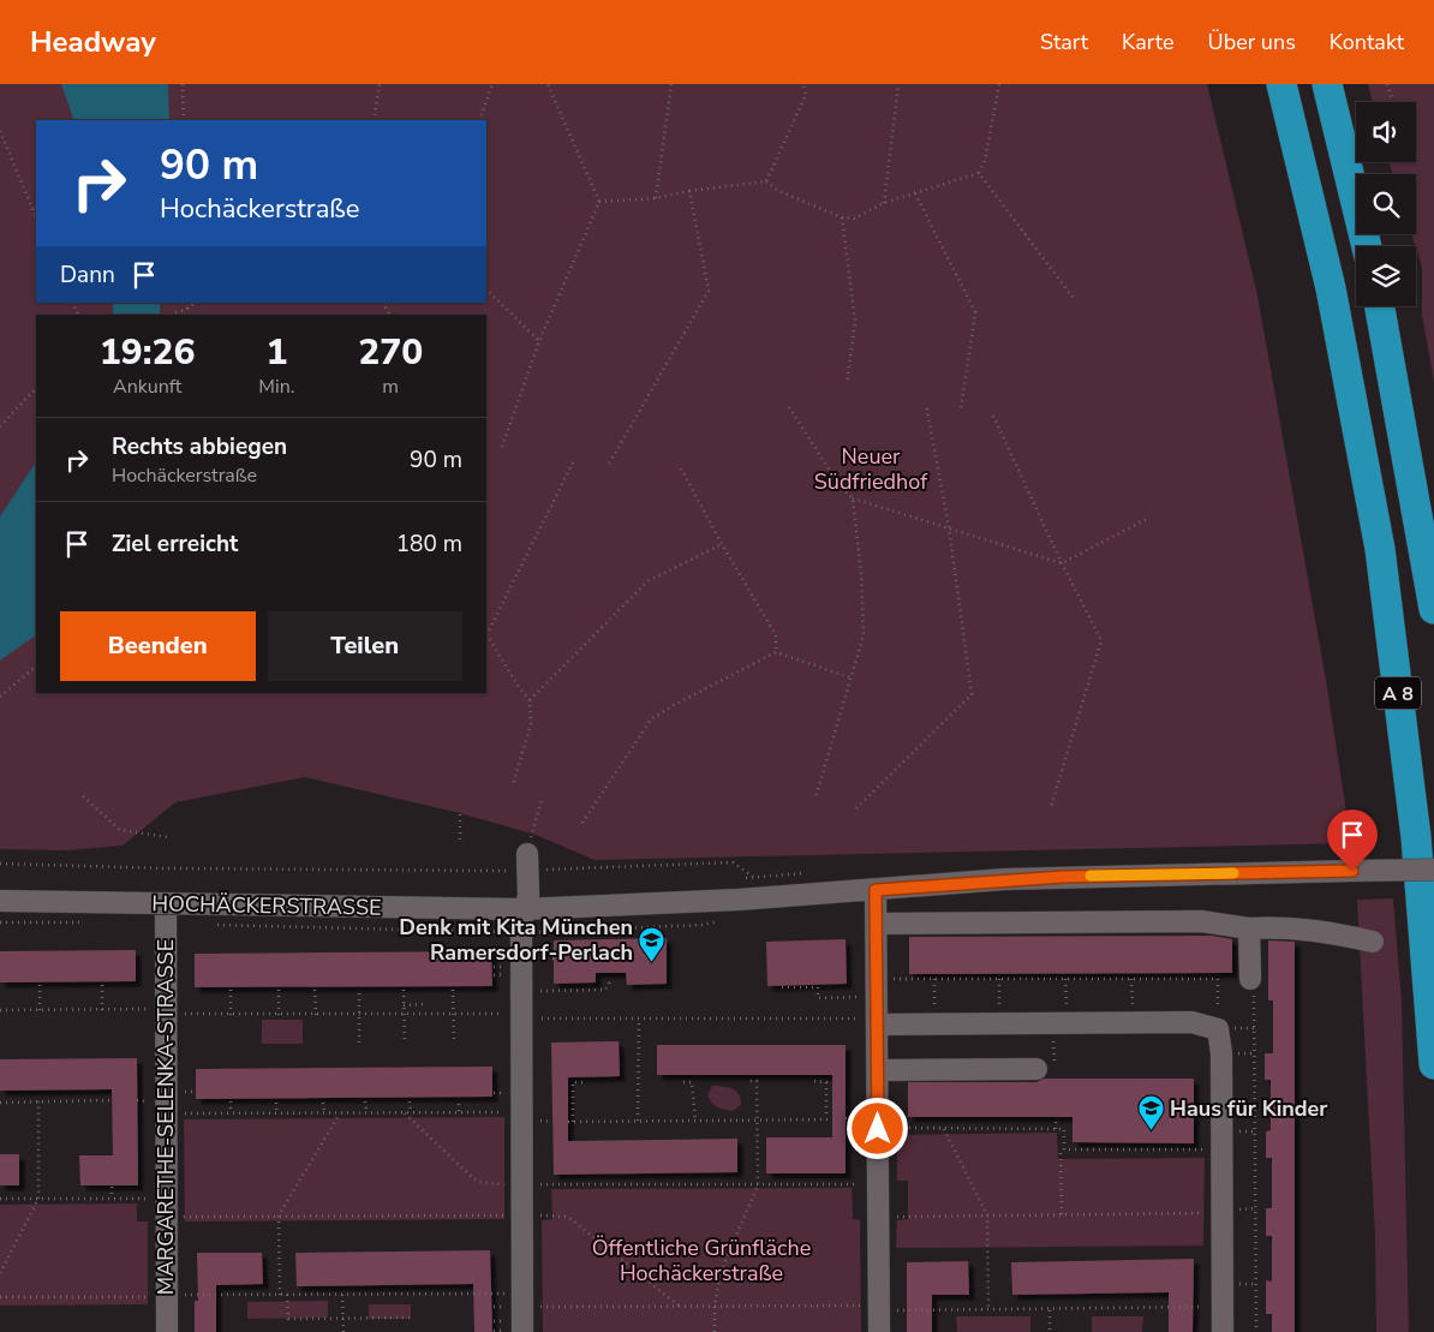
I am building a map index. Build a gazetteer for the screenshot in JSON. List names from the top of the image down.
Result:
{
  "streets": {
    "highway": ["A 8"],
    "street": ["HOCHÄCKERSTRASSE", "MARGARETHE-SELENKA-STRASSE"]
  },
  "crossings": [
    ["HOCHÄCKERSTRASSE", "MARGARETHE-SELENKA-STRASSE"]
  ],
  "parks": ["Neuer Südfriedhof", "Öffentliche Grünfläche Hochäckerstraße"],
  "places": {
    "school or university": ["Denk mit Kita München Ramersdorf-Perlach", "Haus für Kinder"]
  },
  "page": {
    "header": "Headway",
    "nav": [
      "Start",
      "Karte",
      "Über uns",
      "Kontakt"
    ],
    "turn": ["90 m", "Hochäckerstraße"],
    "then": "Dann",
    "eta": [
      "19:26",
      "Ankunft",
      "1",
      "Min.",
      "270",
      "m"
    ],
    "list": [
      {
        "name": "Rechts abbiegen",
        "note": "Hochäckerstraße",
        "value": "90 m"
      },
      {
        "name": "Ziel erreicht",
        "value": "180 m"
      }
    ],
    "buttons": ["Beenden", "Teilen"]
  }
}
